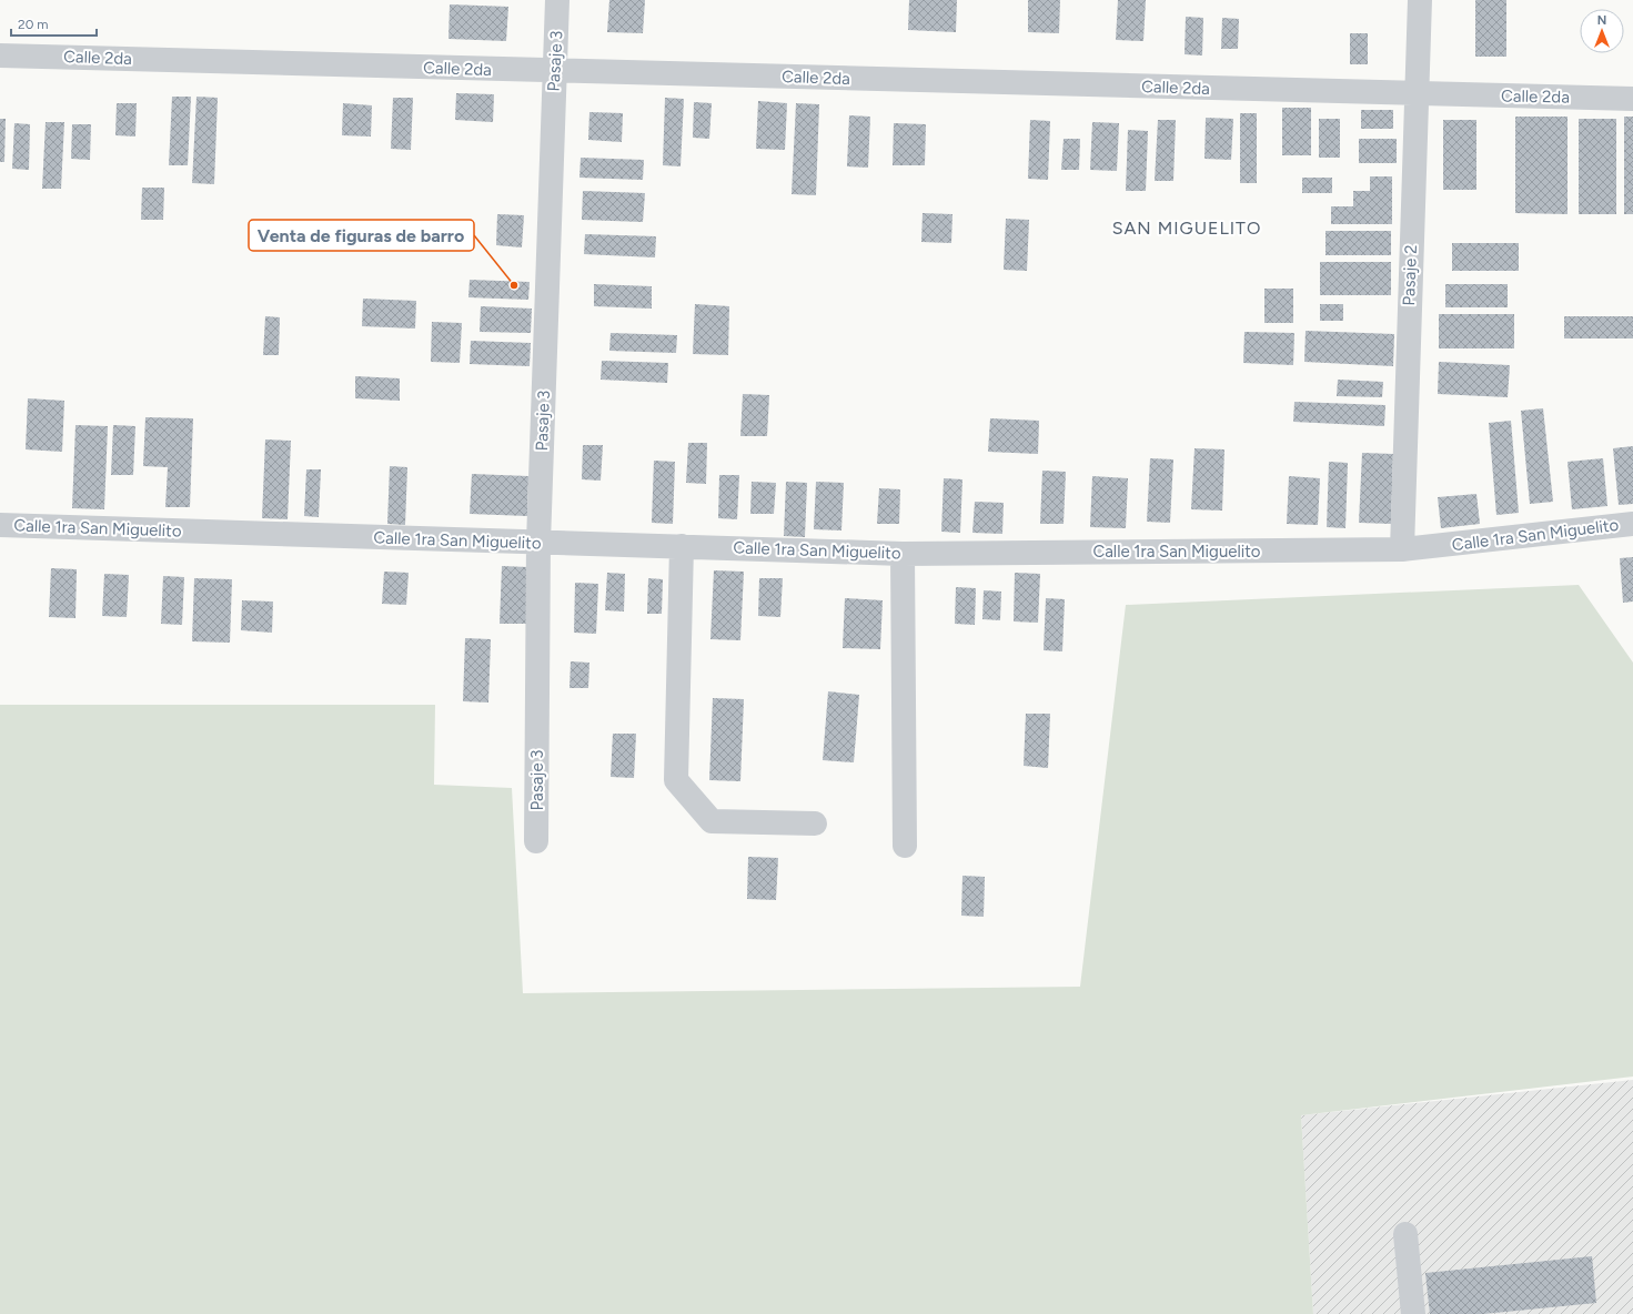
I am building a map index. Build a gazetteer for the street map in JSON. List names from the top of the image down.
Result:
{
  "streets": {
    "street": [
      "Calle 2da",
      "Pasaje 3",
      "Pasaje 2",
      "Calle 1ra San Miguelito"
    ]
  },
  "crossings": [
    ["Calle 2da", "Pasaje 3"],
    ["Calle 2da", "Pasaje 2"],
    ["Pasaje 3", "Calle 1ra San Miguelito"],
    ["Pasaje 2", "Calle 1ra San Miguelito"]
  ],
  "districts": ["SAN MIGUELITO"],
  "places": ["Venta de figuras de barro"],
  "scale_bar": "20 m",
  "north": "top"
}
